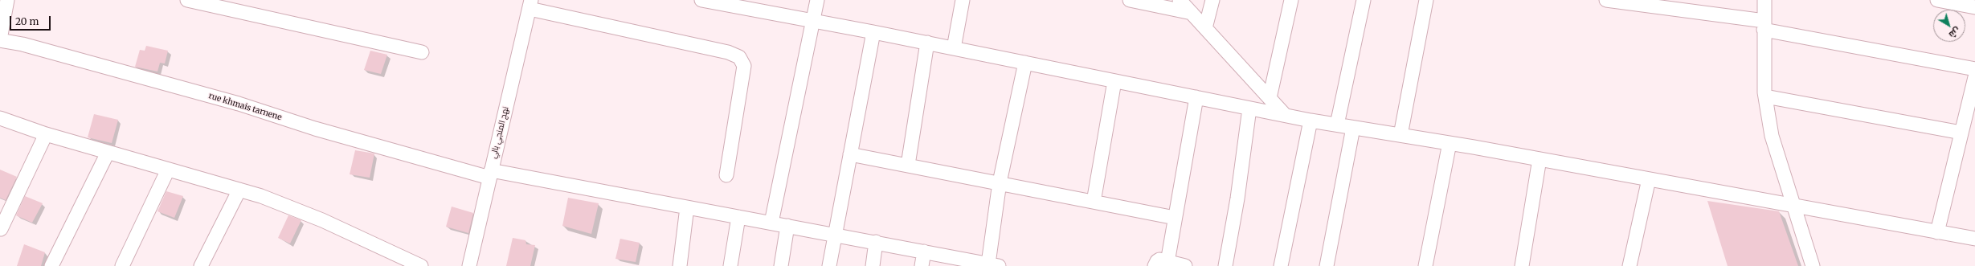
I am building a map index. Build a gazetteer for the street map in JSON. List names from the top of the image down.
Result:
{
  "streets": {
    "street": ["rue khmais tarnene", "نهج المنجي بالي"]
  },
  "crossings": [
    ["rue khmais tarnene", "نهج المنجي بالي"]
  ],
  "scale_bar": "20 m",
  "north": "bottom right"
}
